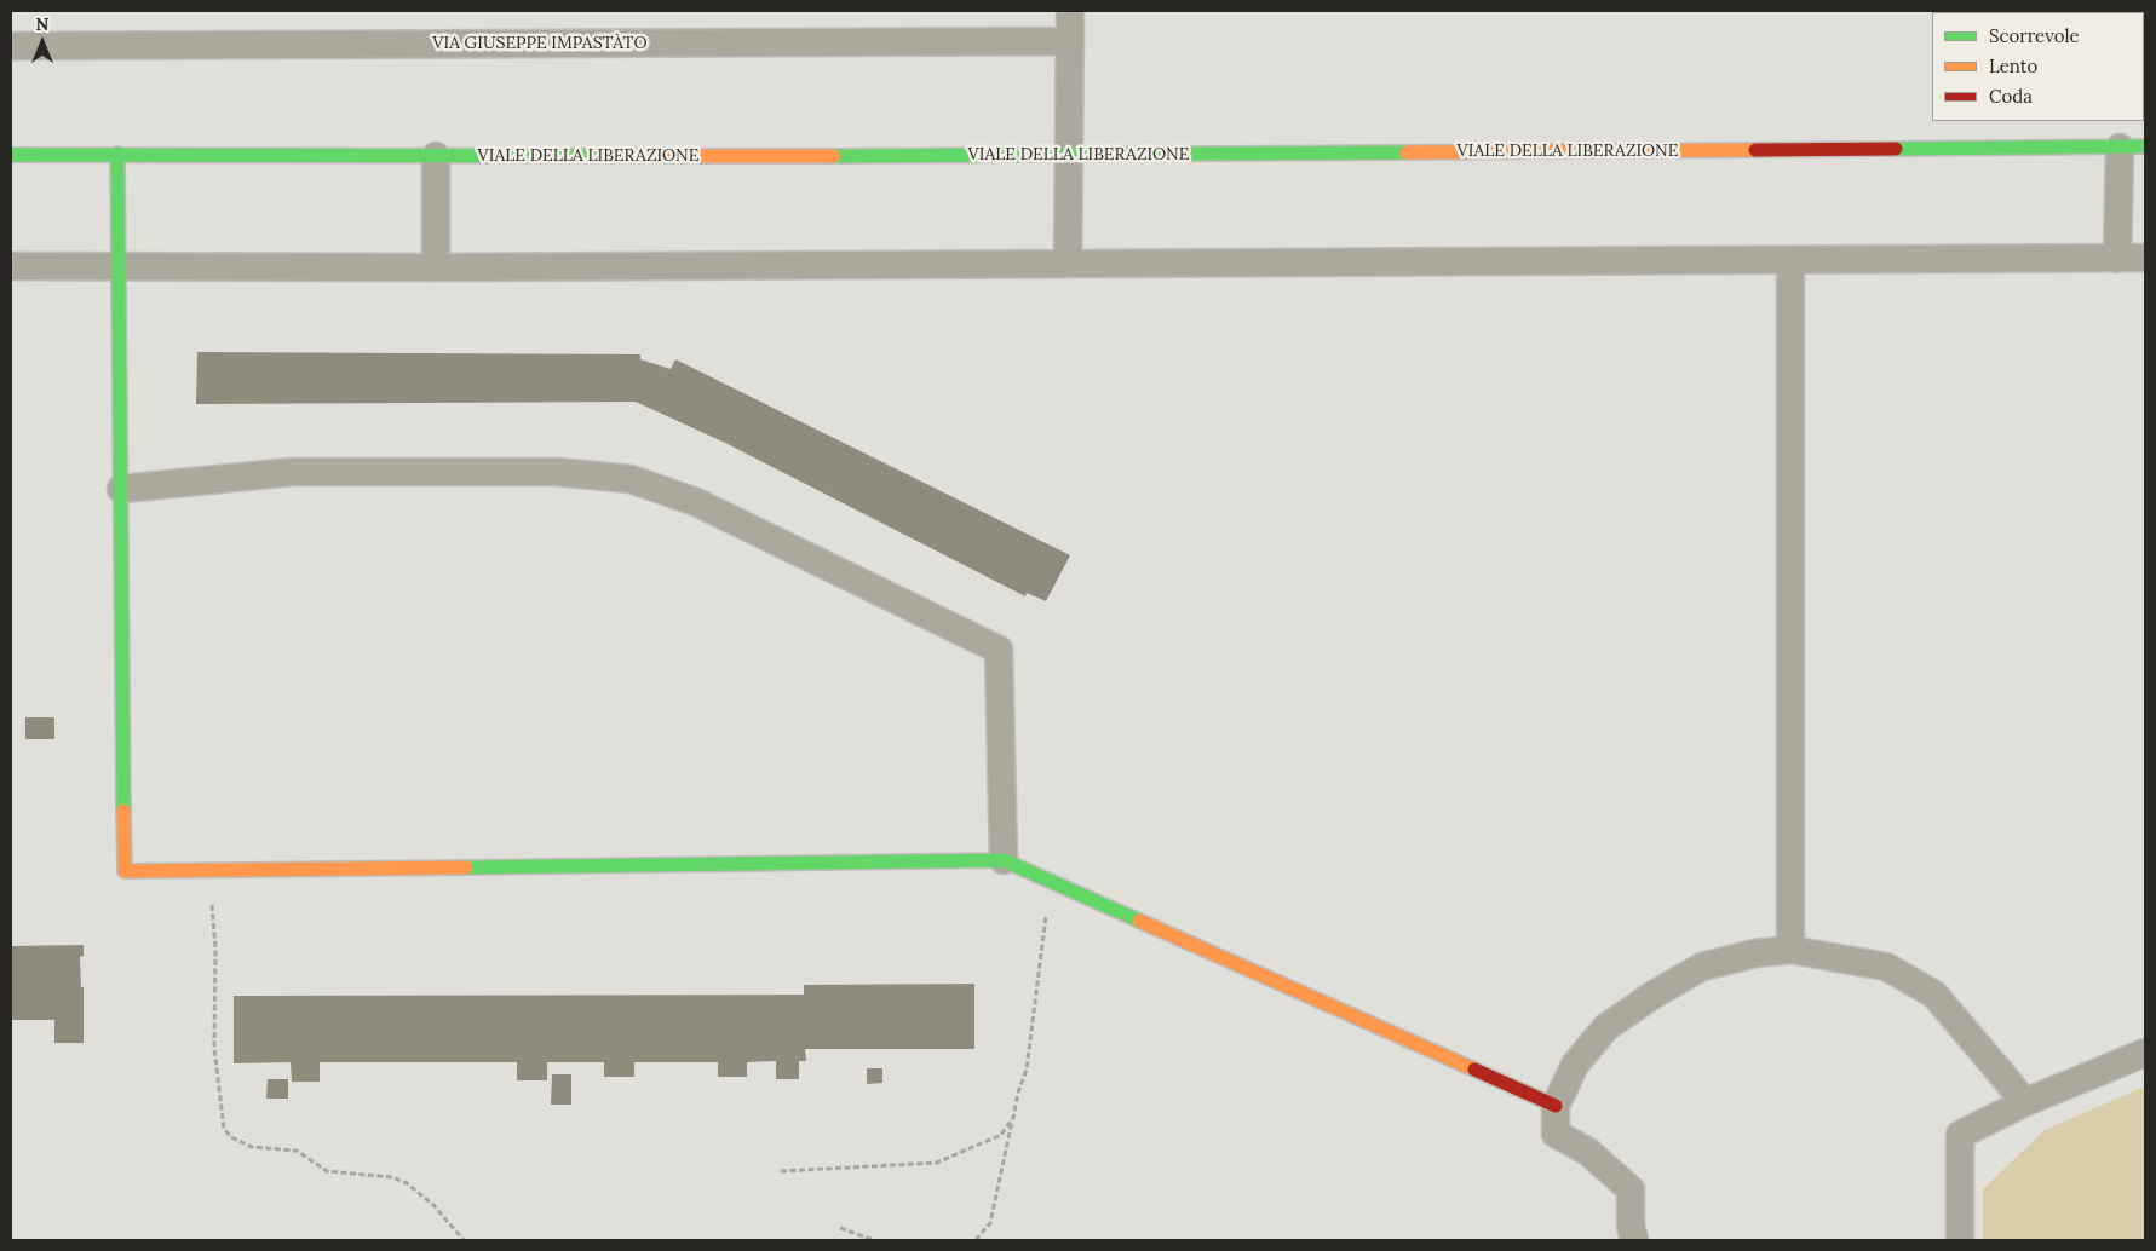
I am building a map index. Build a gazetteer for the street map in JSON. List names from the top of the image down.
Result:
{
  "streets": {
    "street": ["VIA GIUSEPPE IMPASTÀTO", "VIALE DELLA LIBERAZIONE"]
  },
  "legend": ["Scorrevole", "Lento", "Coda"],
  "north": "top"
}
